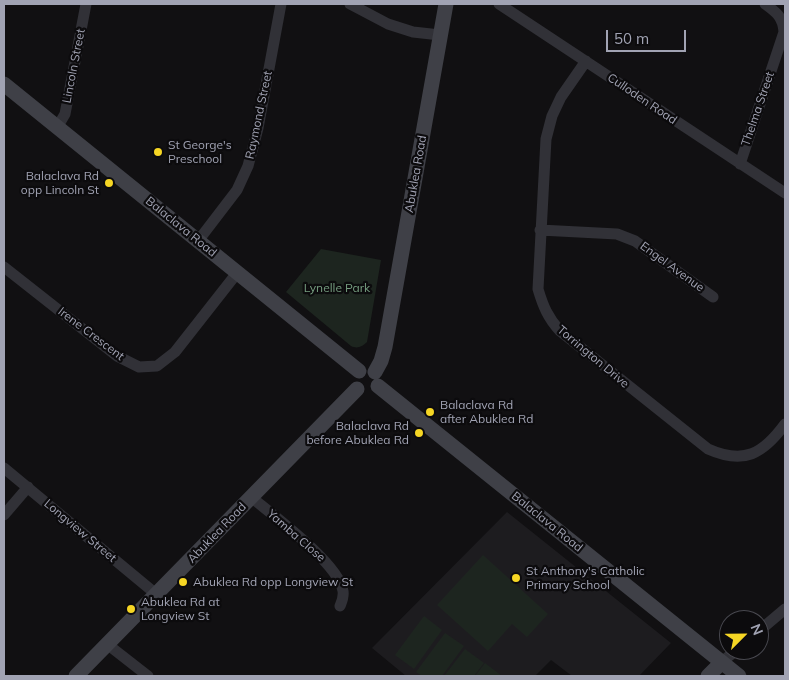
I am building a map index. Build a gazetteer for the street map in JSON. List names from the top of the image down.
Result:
{
  "streets": {
    "main road": ["Abuklea Road", "Balaclava Road"],
    "street": [
      "Lincoln Street",
      "Culloden Road",
      "Thelma Street",
      "Raymond Street",
      "Engel Avenue",
      "Irene Crescent",
      "Torrington Drive",
      "Longview Street",
      "Yamba Close"
    ]
  },
  "crossings": [
    ["Lincoln Street", "Balaclava Road"],
    ["Culloden Road", "Thelma Street"],
    ["Culloden Road", "Torrington Drive"],
    ["Raymond Street", "Balaclava Road"],
    ["Abuklea Road", "Balaclava Road"],
    ["Abuklea Road", "Longview Street"],
    ["Abuklea Road", "Yamba Close"],
    ["Balaclava Road", "Irene Crescent"],
    ["Engel Avenue", "Torrington Drive"]
  ],
  "parks": ["Lynelle Park"],
  "places": [
    "St George's Preschool",
    "Balaclava Rd opp Lincoln St",
    "Balaclava Rd after Abuklea Rd",
    "Balaclava Rd before Abuklea Rd",
    "St Anthony's Catholic Primary School",
    "Abuklea Rd opp Longview St",
    "Abuklea Rd at Longview St"
  ],
  "scale_bar": "50 m",
  "north": "top right"
}
